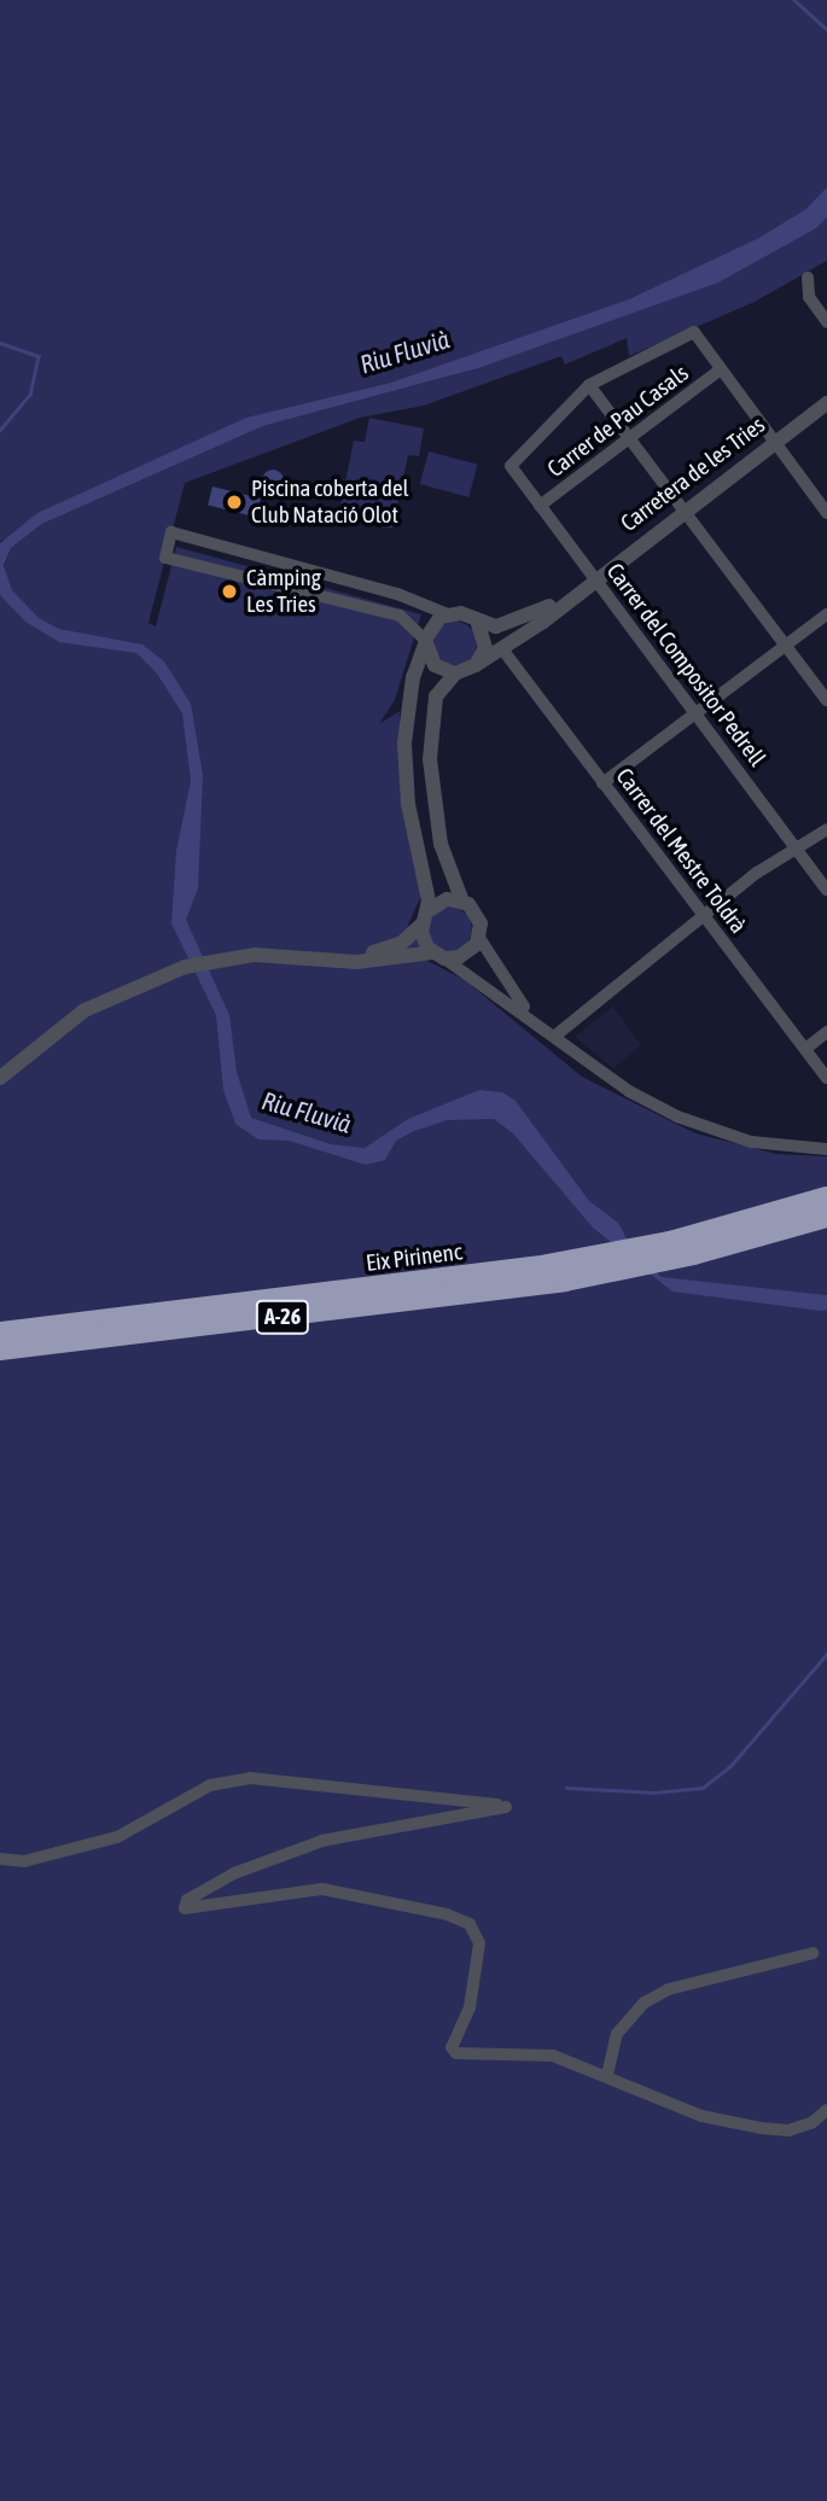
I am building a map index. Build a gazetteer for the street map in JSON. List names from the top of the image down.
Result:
{
  "streets": {
    "highway": ["Eix Pirinenc", "A-26"],
    "street": [
      "Carrer de Pau Casals",
      "Carretera de les Tries",
      "Carrer del Compositor Pedrell",
      "Carrer del Mestre Toldrà"
    ]
  },
  "crossings": [
    ["Carrer de Pau Casals", "Carrer del Compositor Pedrell"],
    ["Carretera de les Tries", "Carrer del Compositor Pedrell"],
    ["Carretera de les Tries", "Carrer del Mestre Toldrà"]
  ],
  "water": ["Riu Fluvià"],
  "places": ["Piscina coberta del Club Natació Olot", "Càmping Les Tries"]
}
